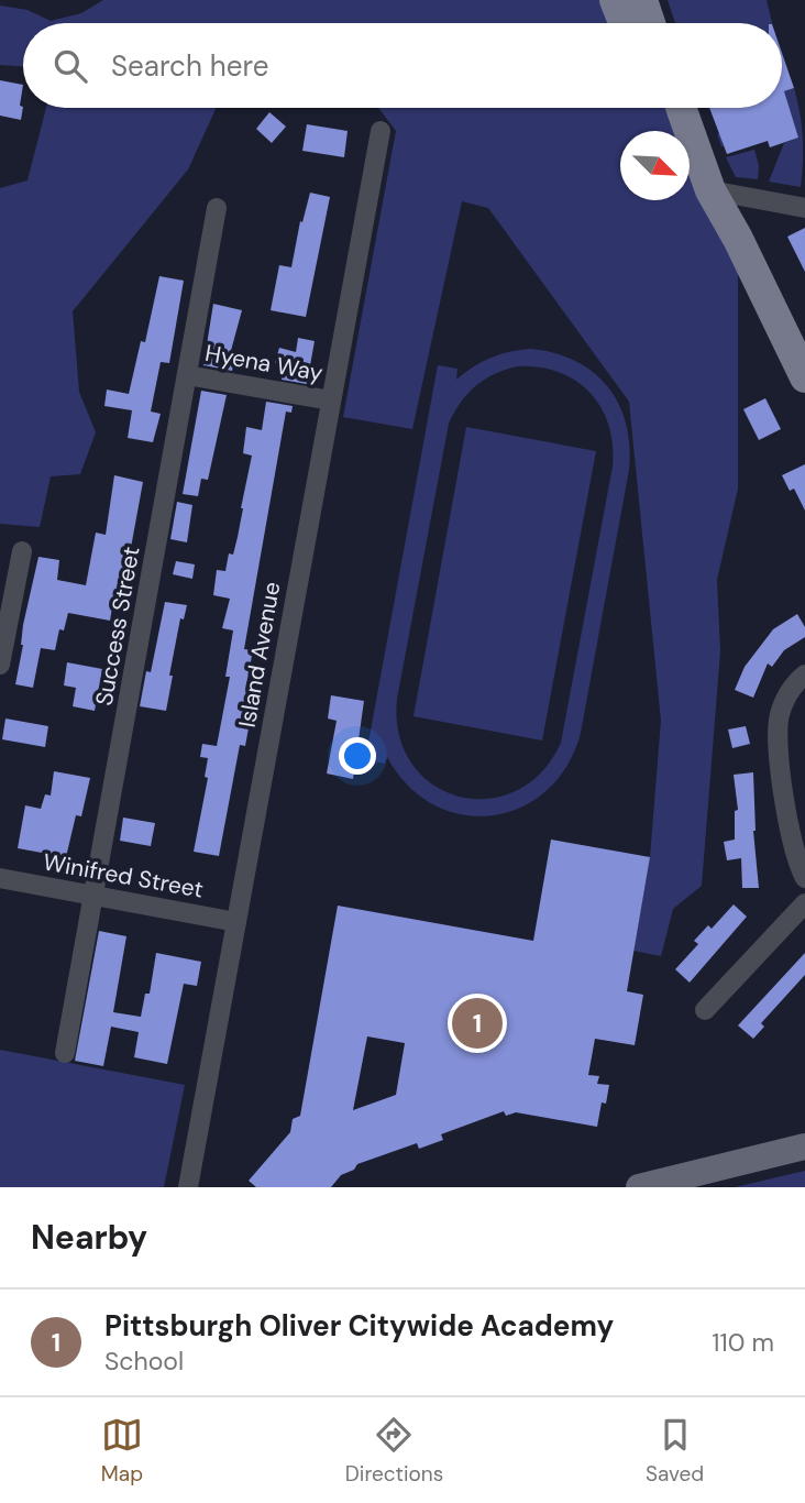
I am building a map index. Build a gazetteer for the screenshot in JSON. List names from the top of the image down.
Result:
{
  "streets": {
    "street": [
      "Hyena Way",
      "Success Street",
      "Island Avenue",
      "Winifred Street"
    ]
  },
  "crossings": [
    ["Hyena Way", "Success Street"],
    ["Hyena Way", "Island Avenue"],
    ["Success Street", "Winifred Street"],
    ["Island Avenue", "Winifred Street"]
  ],
  "north": "bottom right",
  "page": {
    "search": "Search here",
    "pins": "1",
    "heading": "Nearby",
    "list": [
      {
        "mark": "1",
        "name": "Pittsburgh Oliver Citywide Academy",
        "note": "School",
        "value": "110 m"
      }
    ],
    "nav": ["Map", "Directions", "Saved"]
  }
}
